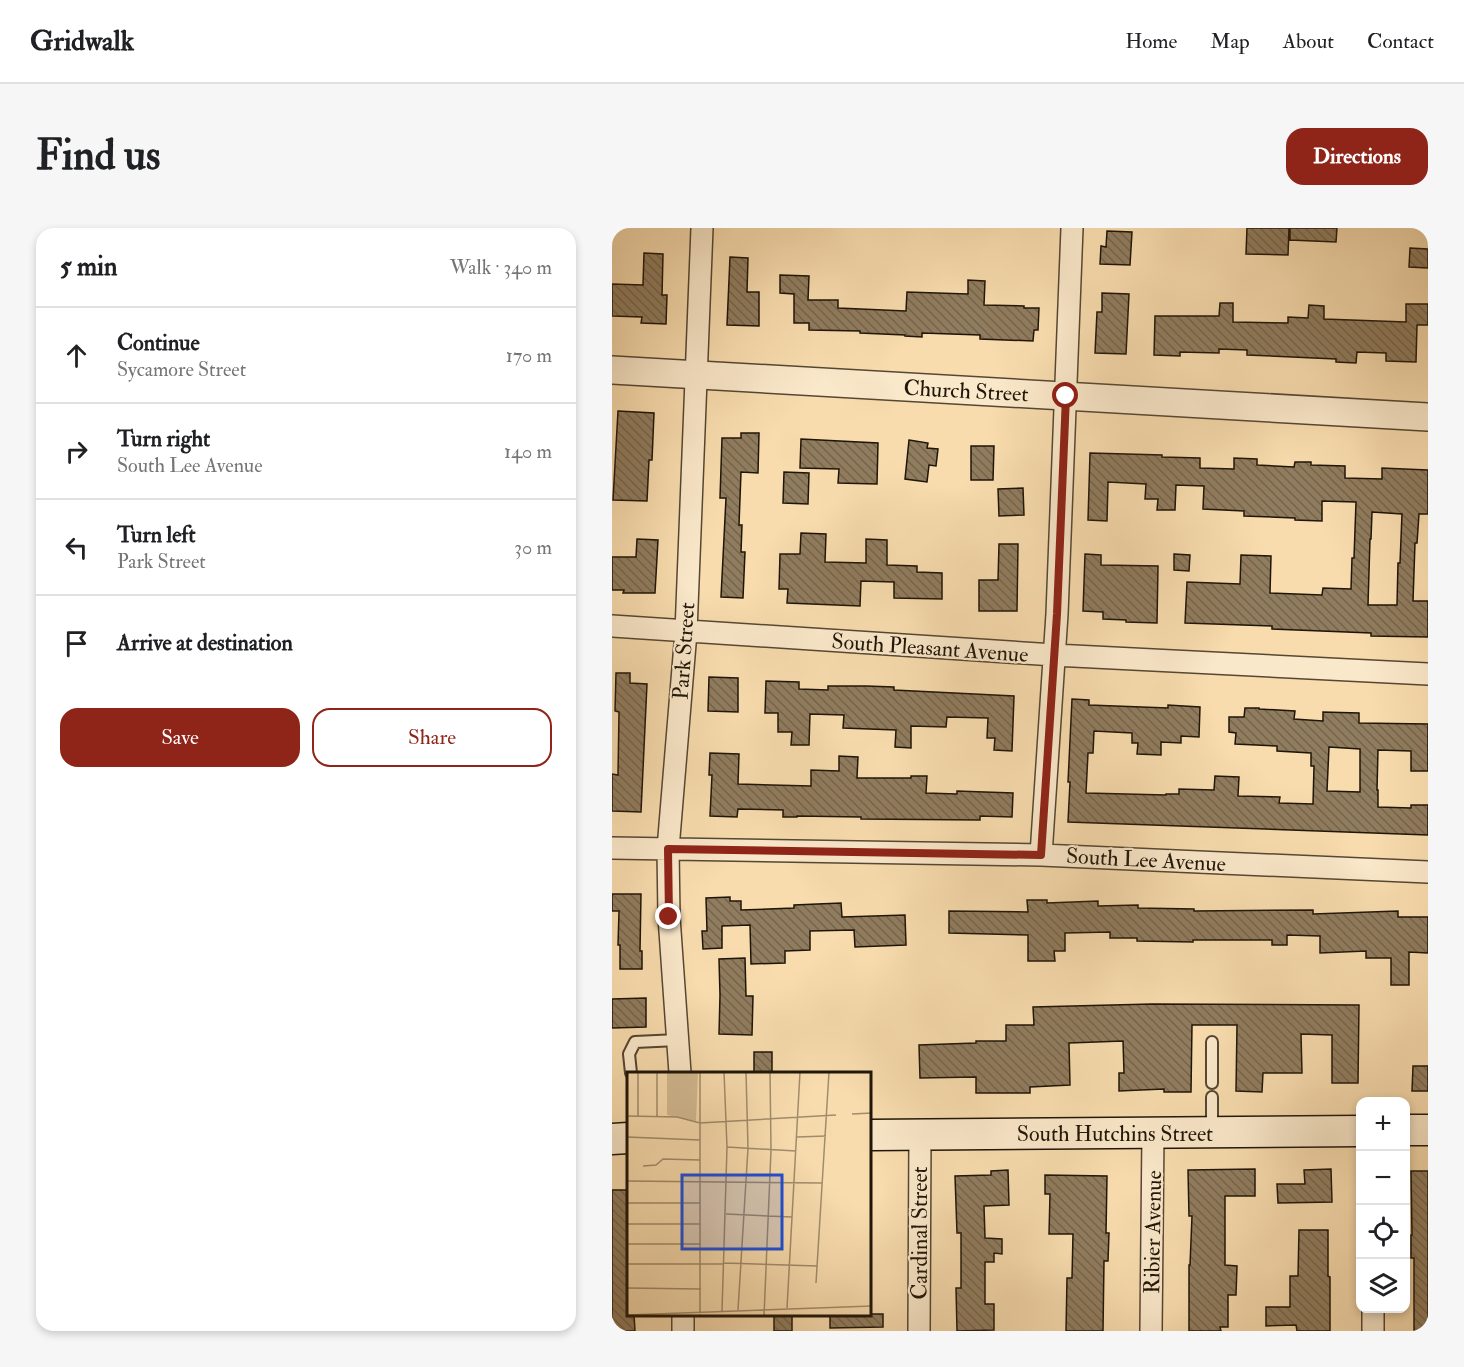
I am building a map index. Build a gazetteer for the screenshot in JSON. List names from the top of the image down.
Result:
{
  "streets": {
    "main road": ["South Hutchins Street"],
    "street": [
      "Church Street",
      "South Pleasant Avenue",
      "Park Street",
      "South Lee Avenue",
      "Ribier Avenue",
      "Cardinal Street"
    ]
  },
  "crossings": [
    ["Church Street", "Park Street"],
    ["South Pleasant Avenue", "Park Street"],
    ["Park Street", "South Lee Avenue"],
    ["South Hutchins Street", "Ribier Avenue"],
    ["South Hutchins Street", "Cardinal Street"]
  ],
  "page": {
    "header": "Gridwalk",
    "nav": [
      "Home",
      "Map",
      "About",
      "Contact"
    ],
    "buttons": [
      "Directions",
      ["Save", "Share"]
    ],
    "title": "Find us",
    "heading": ["5 min", "Walk · 340 m"],
    "list": [
      ["Continue", "Sycamore Street", "170 m"],
      ["Turn right", "South Lee Avenue", "140 m"],
      ["Turn left", "Park Street", "30 m"],
      "Arrive at destination"
    ],
    "map_buttons": ["+", "−"]
  }
}
